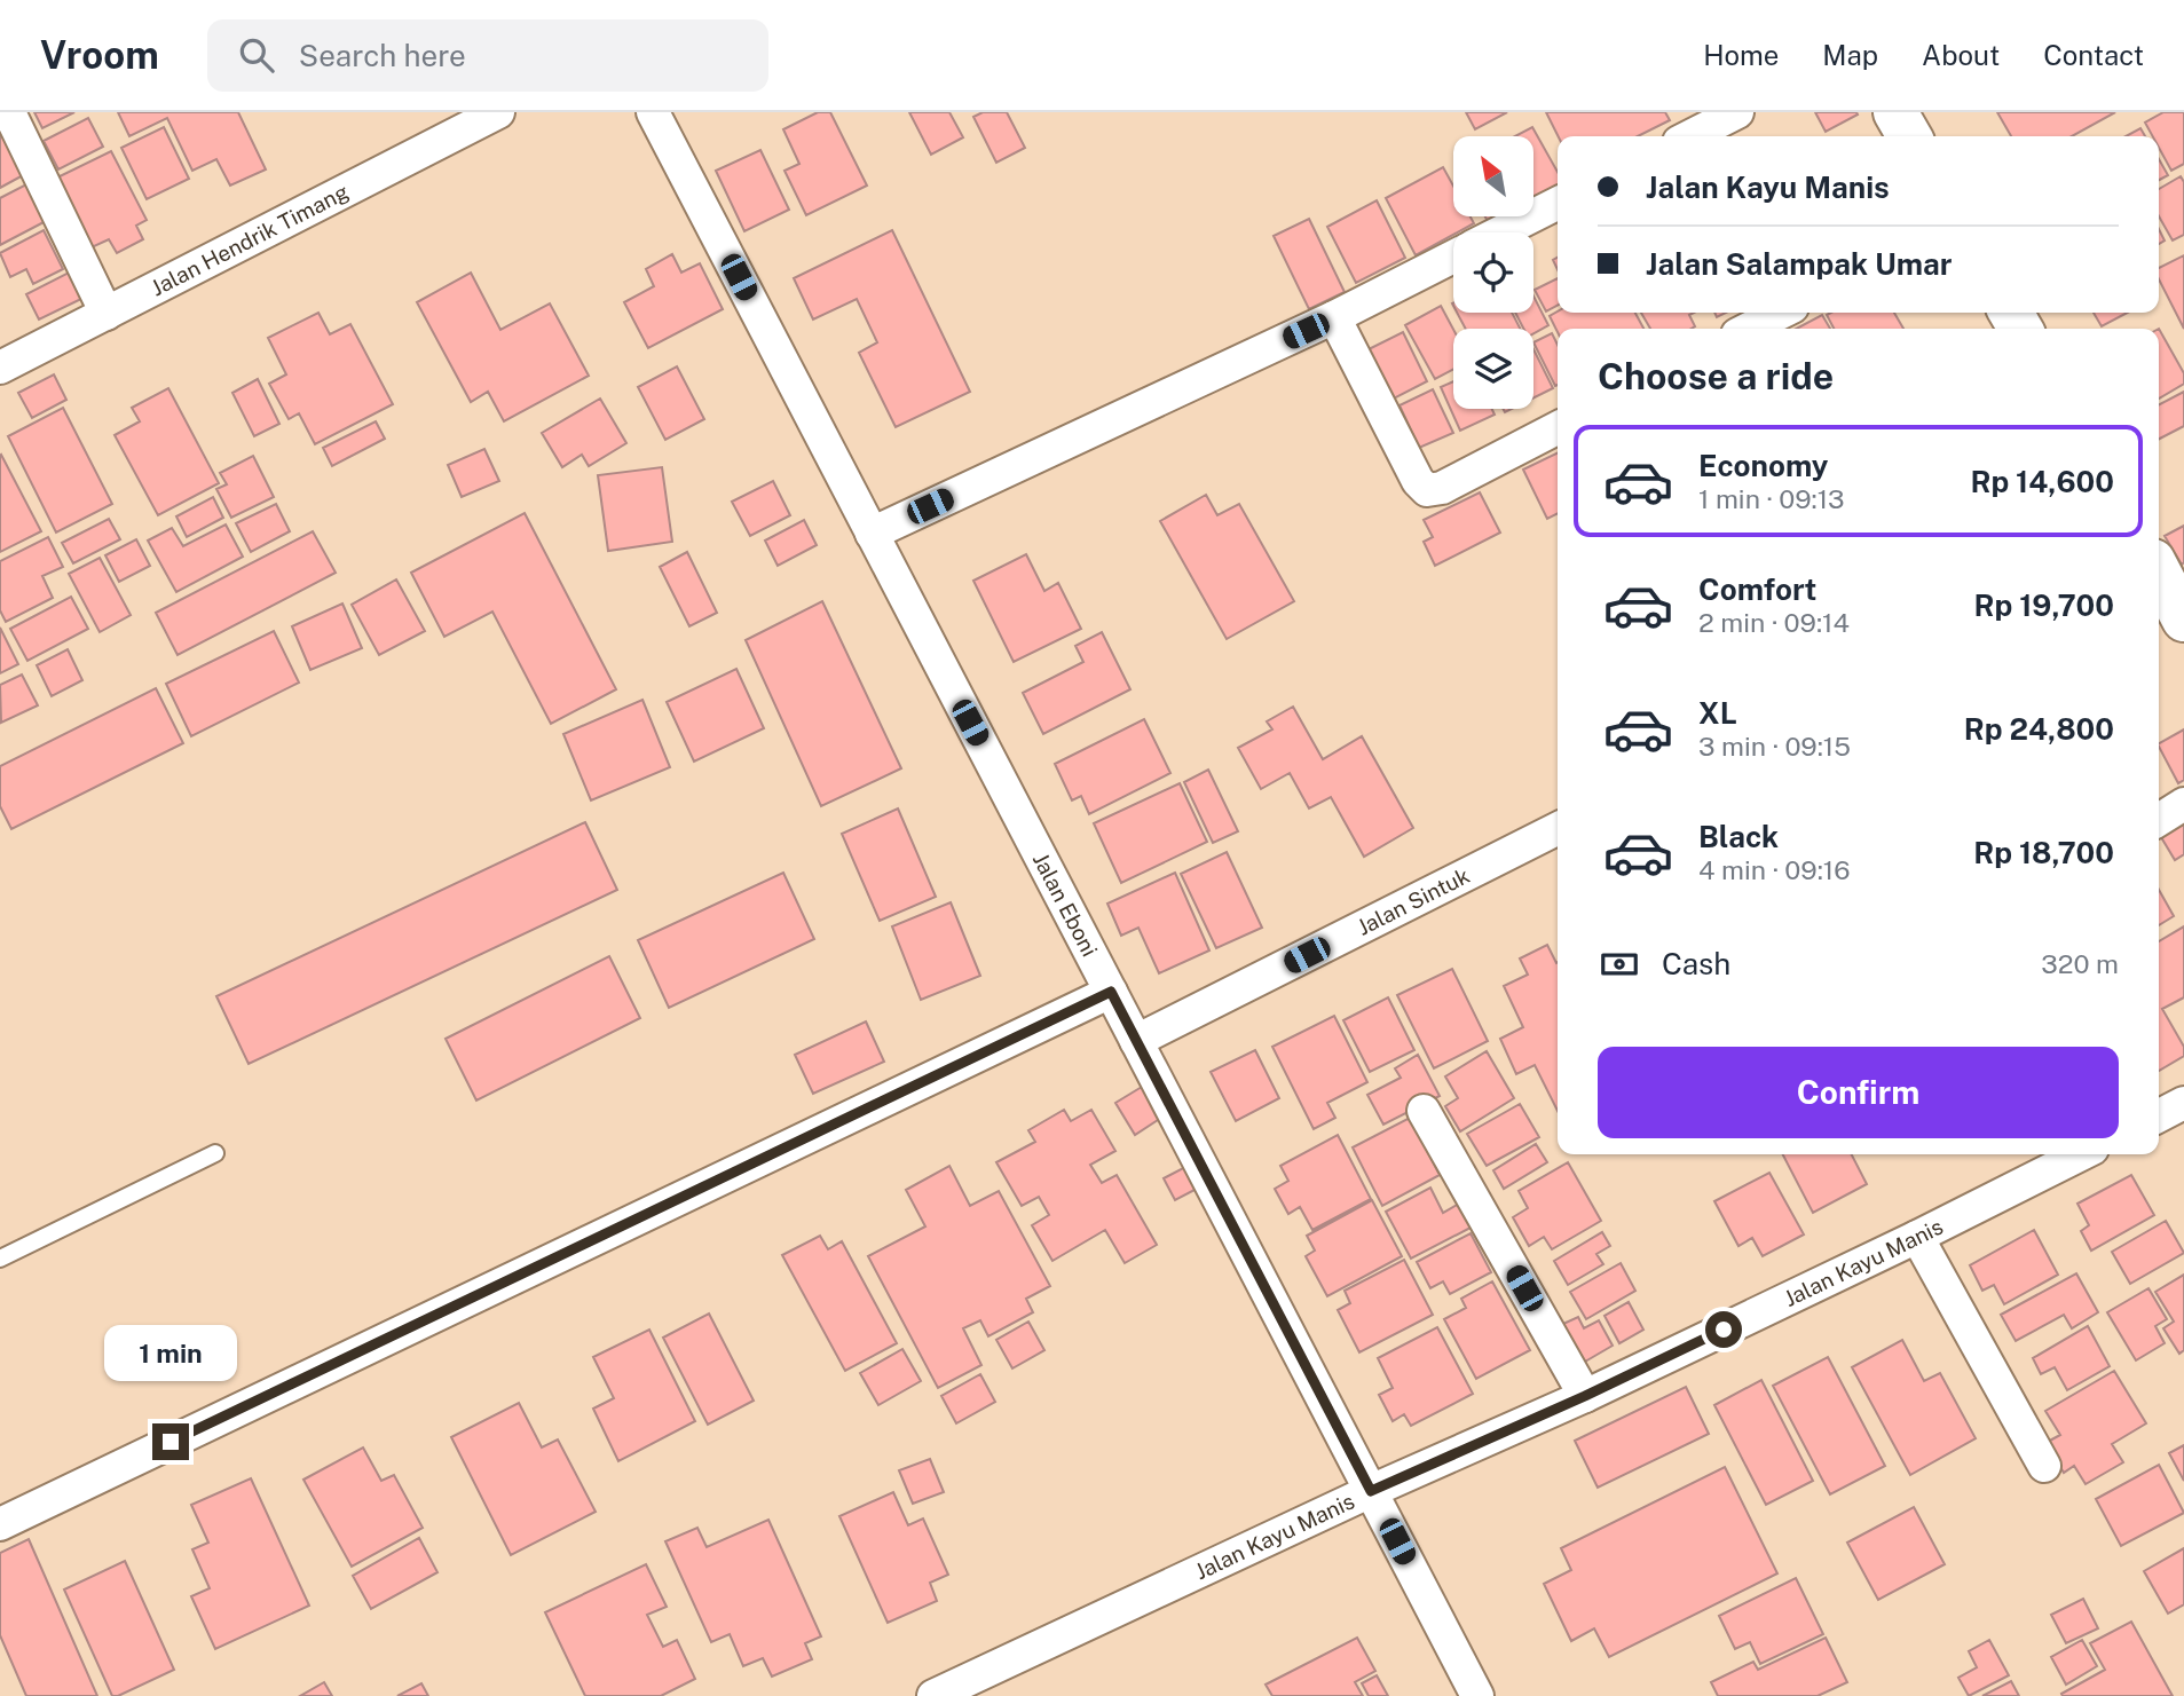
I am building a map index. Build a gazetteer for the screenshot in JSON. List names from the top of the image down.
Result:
{
  "streets": {
    "street": [
      "Jalan Hendrik Timang",
      "Jalan Sintuk",
      "Jalan Eboni",
      "Jalan Kayu Manis"
    ]
  },
  "crossings": [
    ["Jalan Sintuk", "Jalan Eboni"],
    ["Jalan Eboni", "Jalan Kayu Manis"]
  ],
  "north": "top left",
  "page": {
    "header": "Vroom",
    "search": "Search here",
    "nav": [
      "Home",
      "Map",
      "About",
      "Contact"
    ],
    "banner": ["Jalan Kayu Manis", "Jalan Salampak Umar"],
    "heading": "Choose a ride",
    "list": [
      {
        "name": "Economy",
        "note": "1 min · 09:13",
        "value": "Rp 14,600"
      },
      {
        "name": "Comfort",
        "note": "2 min · 09:14",
        "value": "Rp 19,700"
      },
      {
        "name": "XL",
        "note": "3 min · 09:15",
        "value": "Rp 24,800"
      },
      {
        "name": "Black",
        "note": "4 min · 09:16",
        "value": "Rp 18,700"
      }
    ],
    "pay": ["Cash", "320 m"],
    "buttons": "Confirm",
    "bubble": "1 min"
  }
}
